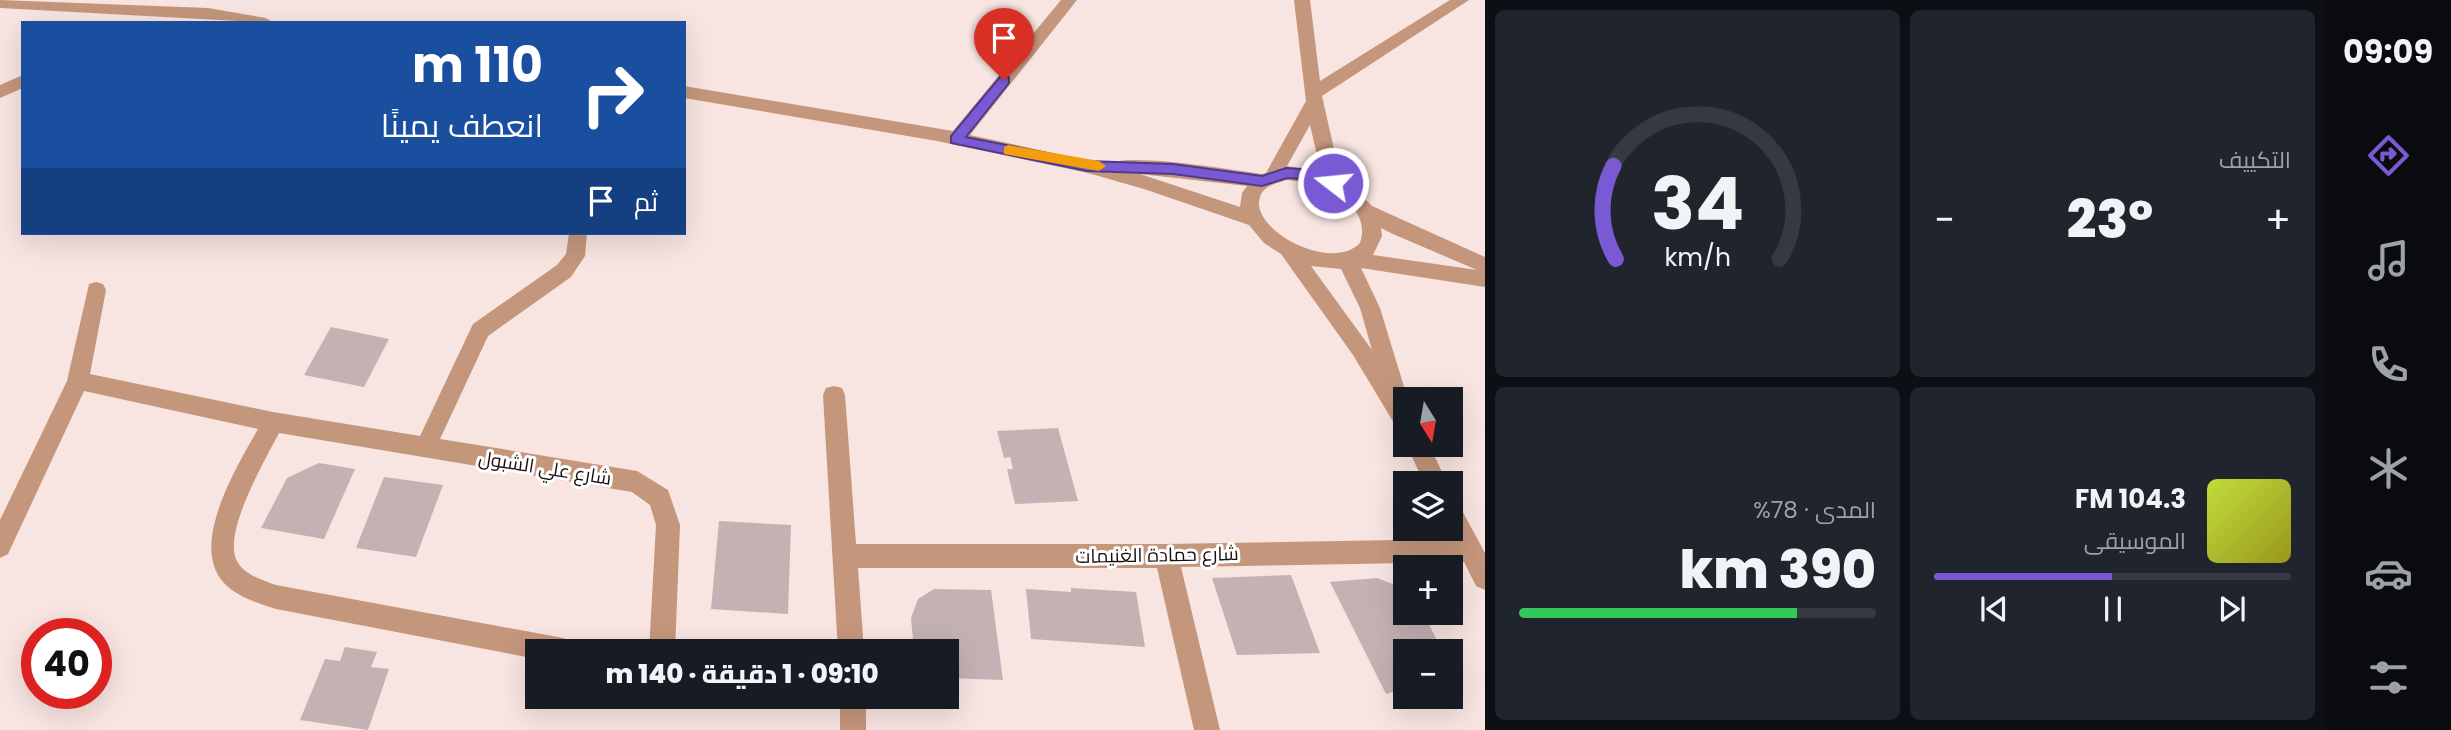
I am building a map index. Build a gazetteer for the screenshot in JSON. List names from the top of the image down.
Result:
{
  "streets": {
    "street": ["شارع علي الشبول", "شارع حمادة الغنيمات"]
  },
  "north": "bottom",
  "page": {
    "tabs": "09:09",
    "tile": [
      "التكييف",
      ["المدى · 78%", "390 km"]
    ],
    "turn": ["110 m", "انعطف يمينًا"],
    "then": "ثم",
    "heat": ["−", "23°", "+"],
    "map_buttons": ["+", "−"],
    "song": ["104.3 FM", "الموسيقى"],
    "limit": "40",
    "trip": "09:10 · 1 دقيقة · 140 m",
    "gauge": ["34", "km/h"]
  }
}
